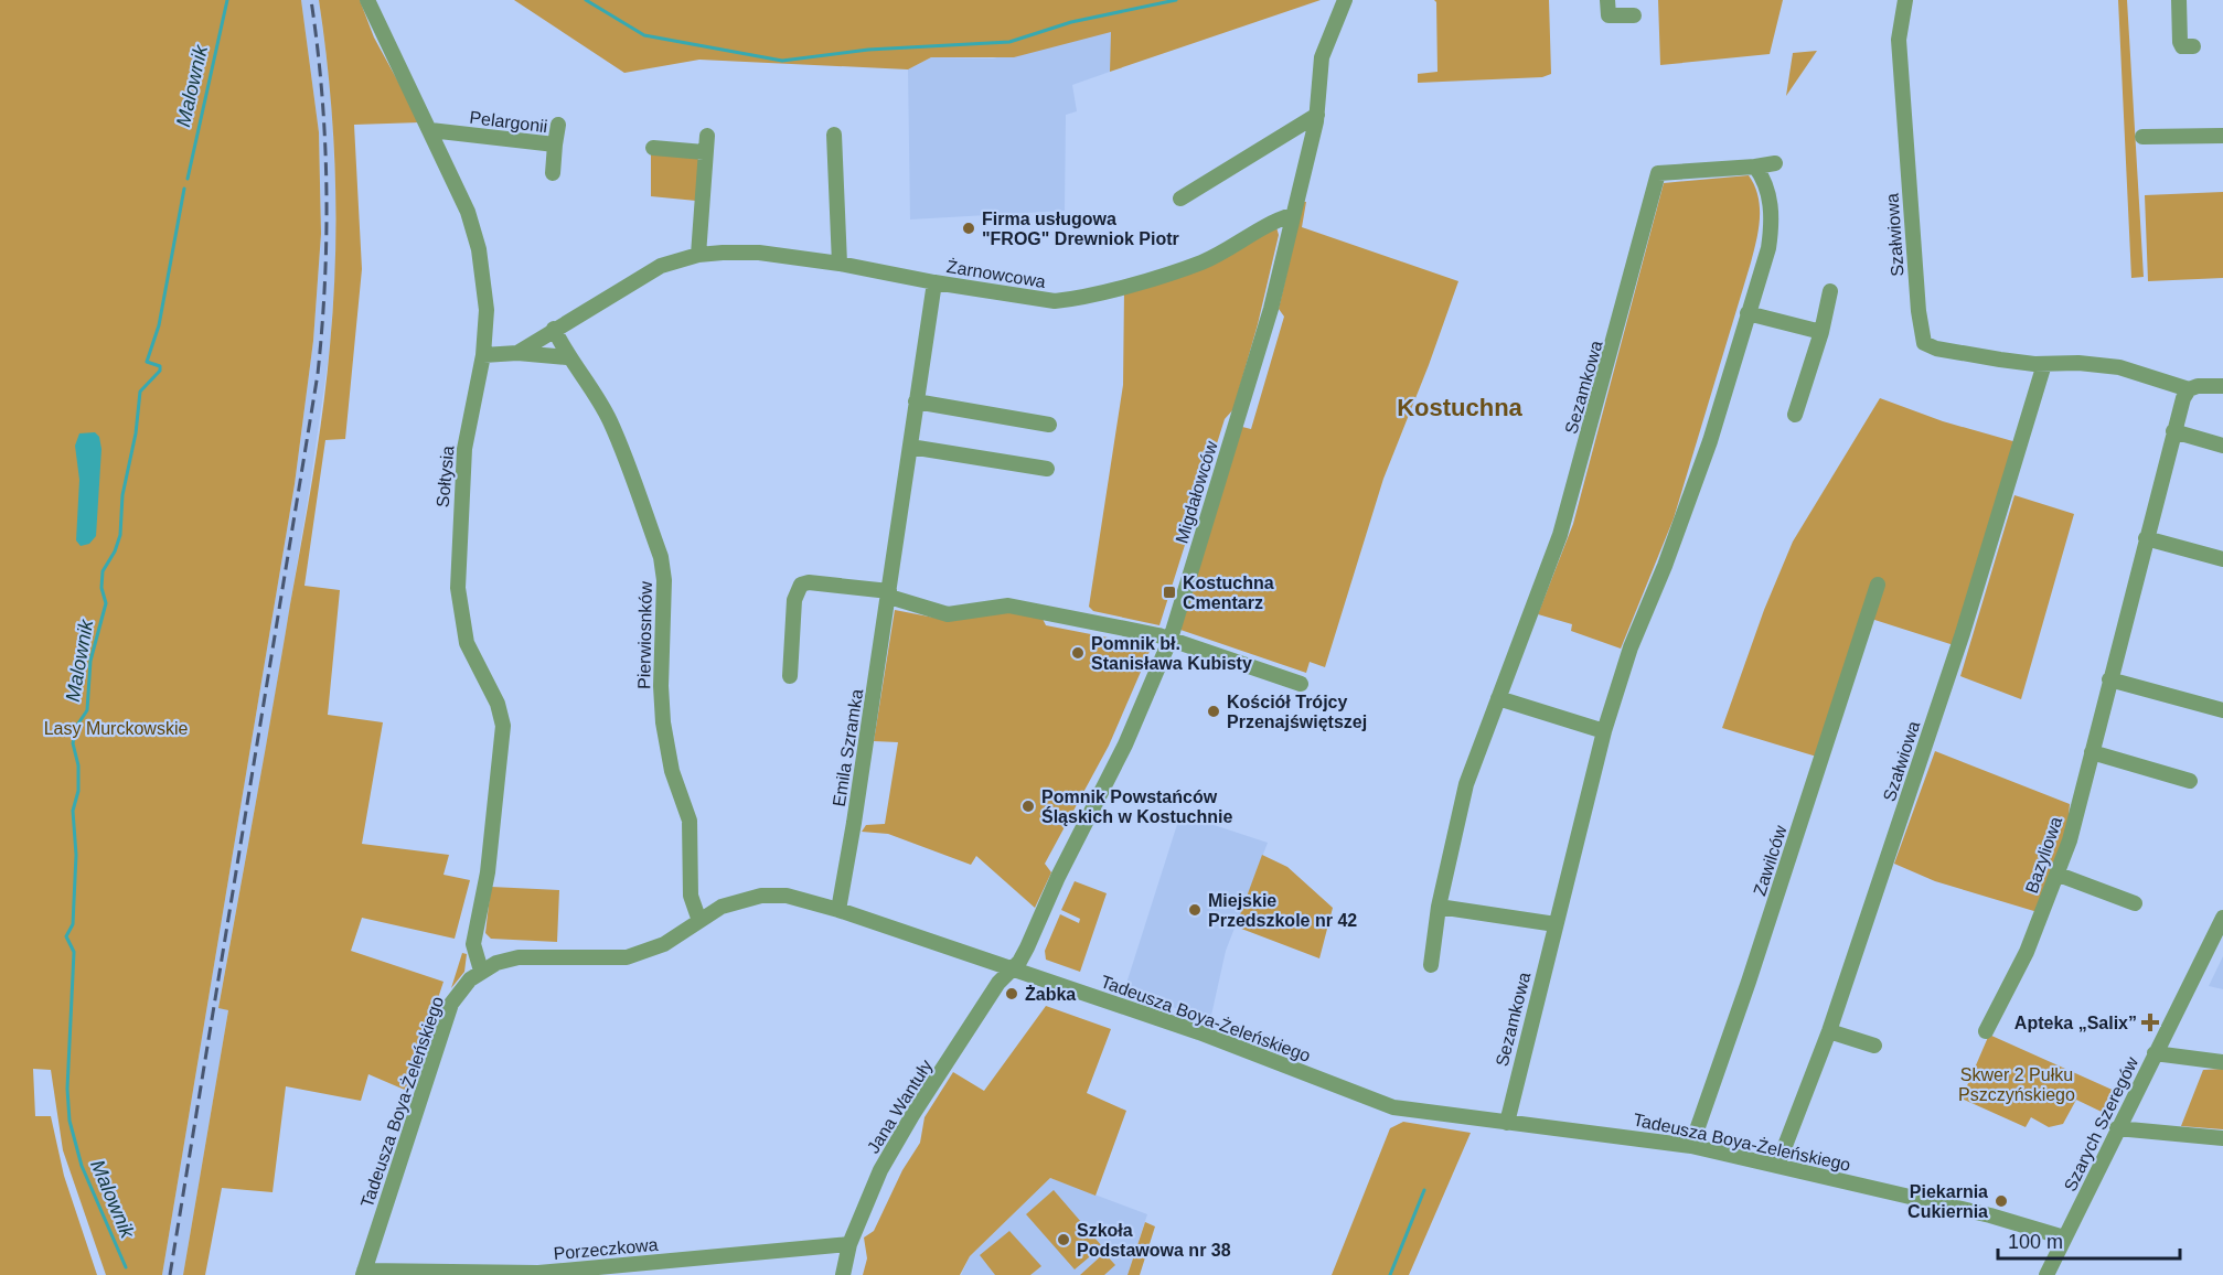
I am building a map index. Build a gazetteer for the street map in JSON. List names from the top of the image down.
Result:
{
  "streets": {
    "street": [
      "Pelargonii",
      "Szałwiowa",
      "Żarnowcowa",
      "Sezamkowa",
      "Sołtysia",
      "Migdałowców",
      "Pierwiosnków",
      "Emila Szramka",
      "Bazyliowa",
      "Zawilców",
      "Tadeusza Boya-Żeleńskiego",
      "Jana Wantuły",
      "Szarych Szeregów",
      "Porzeczkowa"
    ]
  },
  "crossings": [
    ["Pelargonii", "Sołtysia"],
    ["Szałwiowa", "Bazyliowa"],
    ["Szałwiowa", "Tadeusza Boya-Żeleńskiego"],
    ["Żarnowcowa", "Sołtysia"],
    ["Żarnowcowa", "Migdałowców"],
    ["Żarnowcowa", "Pierwiosnków"],
    ["Żarnowcowa", "Emila Szramka"],
    ["Sezamkowa", "Tadeusza Boya-Żeleńskiego"],
    ["Sołtysia", "Tadeusza Boya-Żeleńskiego"],
    ["Migdałowców", "Tadeusza Boya-Żeleńskiego"],
    ["Migdałowców", "Jana Wantuły"],
    ["Pierwiosnków", "Tadeusza Boya-Żeleńskiego"],
    ["Emila Szramka", "Tadeusza Boya-Żeleńskiego"],
    ["Zawilców", "Tadeusza Boya-Żeleńskiego"],
    ["Tadeusza Boya-Żeleńskiego", "Jana Wantuły"],
    ["Tadeusza Boya-Żeleńskiego", "Szarych Szeregów"],
    ["Tadeusza Boya-Żeleńskiego", "Porzeczkowa"],
    ["Jana Wantuły", "Porzeczkowa"]
  ],
  "districts": ["Kostuchna"],
  "water": ["Malownik"],
  "parks": ["Lasy Murckowskie", "Skwer 2 Pułku Pszczyńskiego"],
  "places": {
    "other": [
      "Firma usługowa \"FROG\" Drewniok Piotr",
      "Pomnik bł. Stanisława Kubisty",
      "Kościół Trójcy Przenajświętszej",
      "Pomnik Powstańców Śląskich w Kostuchnie",
      "Miejskie Przedszkole nr 42",
      "Żabka",
      "Piekarnia Cukiernia",
      "Szkoła Podstawowa nr 38"
    ],
    "transit": ["Kostuchna Cmentarz"],
    "health": ["Apteka „Salix”"]
  },
  "scale_bar": "100 m"
}
